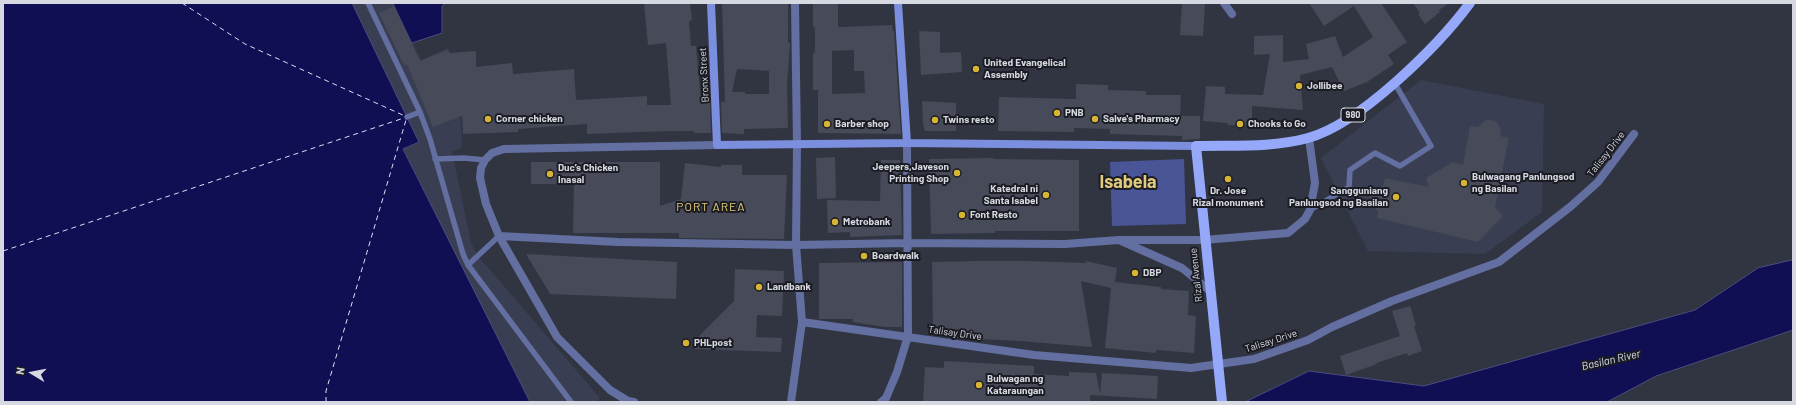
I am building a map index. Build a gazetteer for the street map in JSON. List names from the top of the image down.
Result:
{
  "streets": {
    "main road": ["980", "Rizal Avenue"],
    "street": ["Bronx Street", "Talisay Drive"]
  },
  "crossings": [
    ["980", "Rizal Avenue"]
  ],
  "districts": ["Isabela", "PORT AREA"],
  "water": ["Basilan River"],
  "places": [
    "United Evangelical Assembly",
    "Jollibee",
    "PNB",
    "Corner chicken",
    "Salve's Pharmacy",
    "Twins resto",
    "Barber shop",
    "Chooks to Go",
    "Jeepers,Javeson Printing Shop",
    "Duc’s Chicken Inasal",
    "Dr. Jose Rizal monument",
    "Bulwagang Panlungsod ng Basilan",
    "Katedral ni Santa Isabel",
    "Sangguniang Panlungsod ng Basilan",
    "Font Resto",
    "Metrobank",
    "Boardwalk",
    "DBP",
    "Landbank",
    "PHLpost",
    "Bulwagan ng Kataraungan"
  ],
  "north": "left"
}
